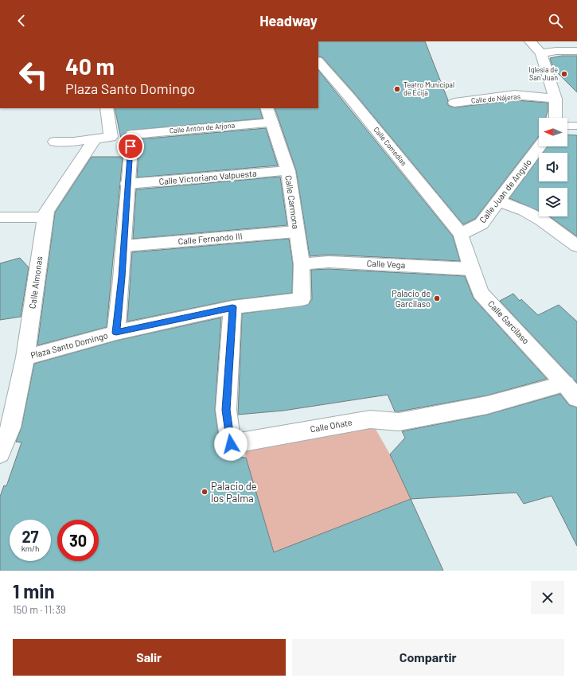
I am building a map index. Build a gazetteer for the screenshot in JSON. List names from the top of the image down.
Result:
{
  "streets": {
    "street": [
      "Calle de Nájeras",
      "Calle Antón de Arjona",
      "Calle Comedias",
      "Calle Victoriano Valpuesta",
      "Calle Juan de Angulo",
      "Calle Carmona",
      "Calle Fernando III",
      "Calle Vega",
      "Calle Almonas",
      "Calle Garcilaso",
      "Plaza Santo Domingo",
      "Calle Oñate"
    ]
  },
  "crossings": [
    ["Calle Antón de Arjona", "Calle Victoriano Valpuesta"],
    ["Calle Antón de Arjona", "Calle Carmona"],
    ["Calle Comedias", "Calle Juan de Angulo"],
    ["Calle Comedias", "Calle Garcilaso"],
    ["Calle Victoriano Valpuesta", "Calle Carmona"],
    ["Calle Juan de Angulo", "Calle Garcilaso"],
    ["Calle Carmona", "Calle Fernando III"],
    ["Calle Carmona", "Calle Vega"],
    ["Calle Carmona", "Plaza Santo Domingo"],
    ["Calle Vega", "Calle Garcilaso"],
    ["Calle Almonas", "Plaza Santo Domingo"],
    ["Calle Garcilaso", "Calle Oñate"],
    ["Plaza Santo Domingo", "Calle Oñate"]
  ],
  "places": [
    "Iglesia de San Juan",
    "Teatro Municipal de Écija",
    "Palacio de Garcilaso",
    "Palacio de los Palma"
  ],
  "north": "left",
  "page": {
    "header": "Headway",
    "turn": ["40 m", "Plaza Santo Domingo"],
    "speed": "27 km/h",
    "limit": "30",
    "heading": ["1 min", "150 m · 11:39"],
    "buttons": ["Salir", "Compartir"]
  }
}
